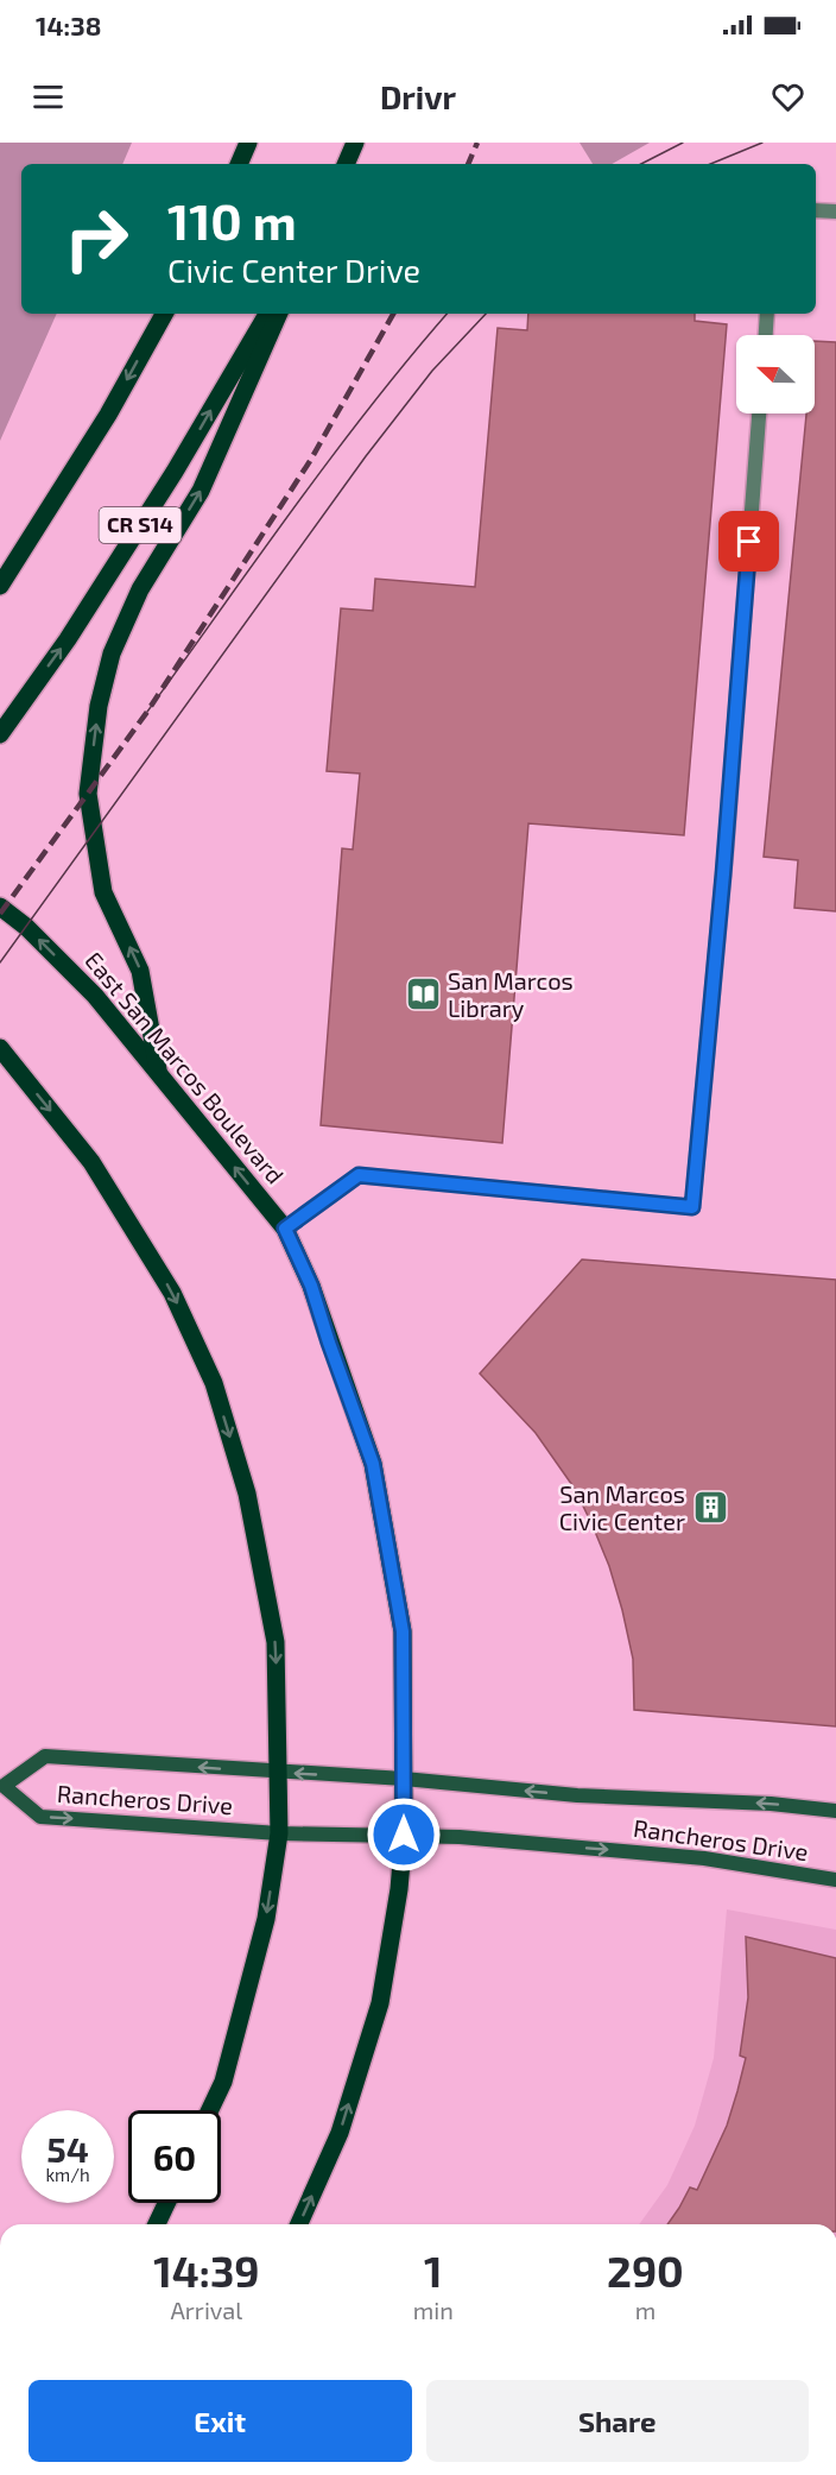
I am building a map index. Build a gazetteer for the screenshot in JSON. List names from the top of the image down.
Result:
{
  "streets": {
    "main road": ["CR S14", "East San Marcos Boulevard", "Rancheros Drive"]
  },
  "crossings": [
    ["East San Marcos Boulevard", "Rancheros Drive"]
  ],
  "places": {
    "library": ["San Marcos Library"],
    "building": ["San Marcos Civic Center"]
  },
  "north": "left",
  "page": {
    "status": "14:38",
    "header": "Drivr",
    "turn": ["110 m", "Civic Center Drive"],
    "speed": "54 km/h",
    "limit": "60",
    "eta": [
      "14:39",
      "Arrival",
      "1",
      "min",
      "290",
      "m"
    ],
    "buttons": ["Exit", "Share"]
  }
}
